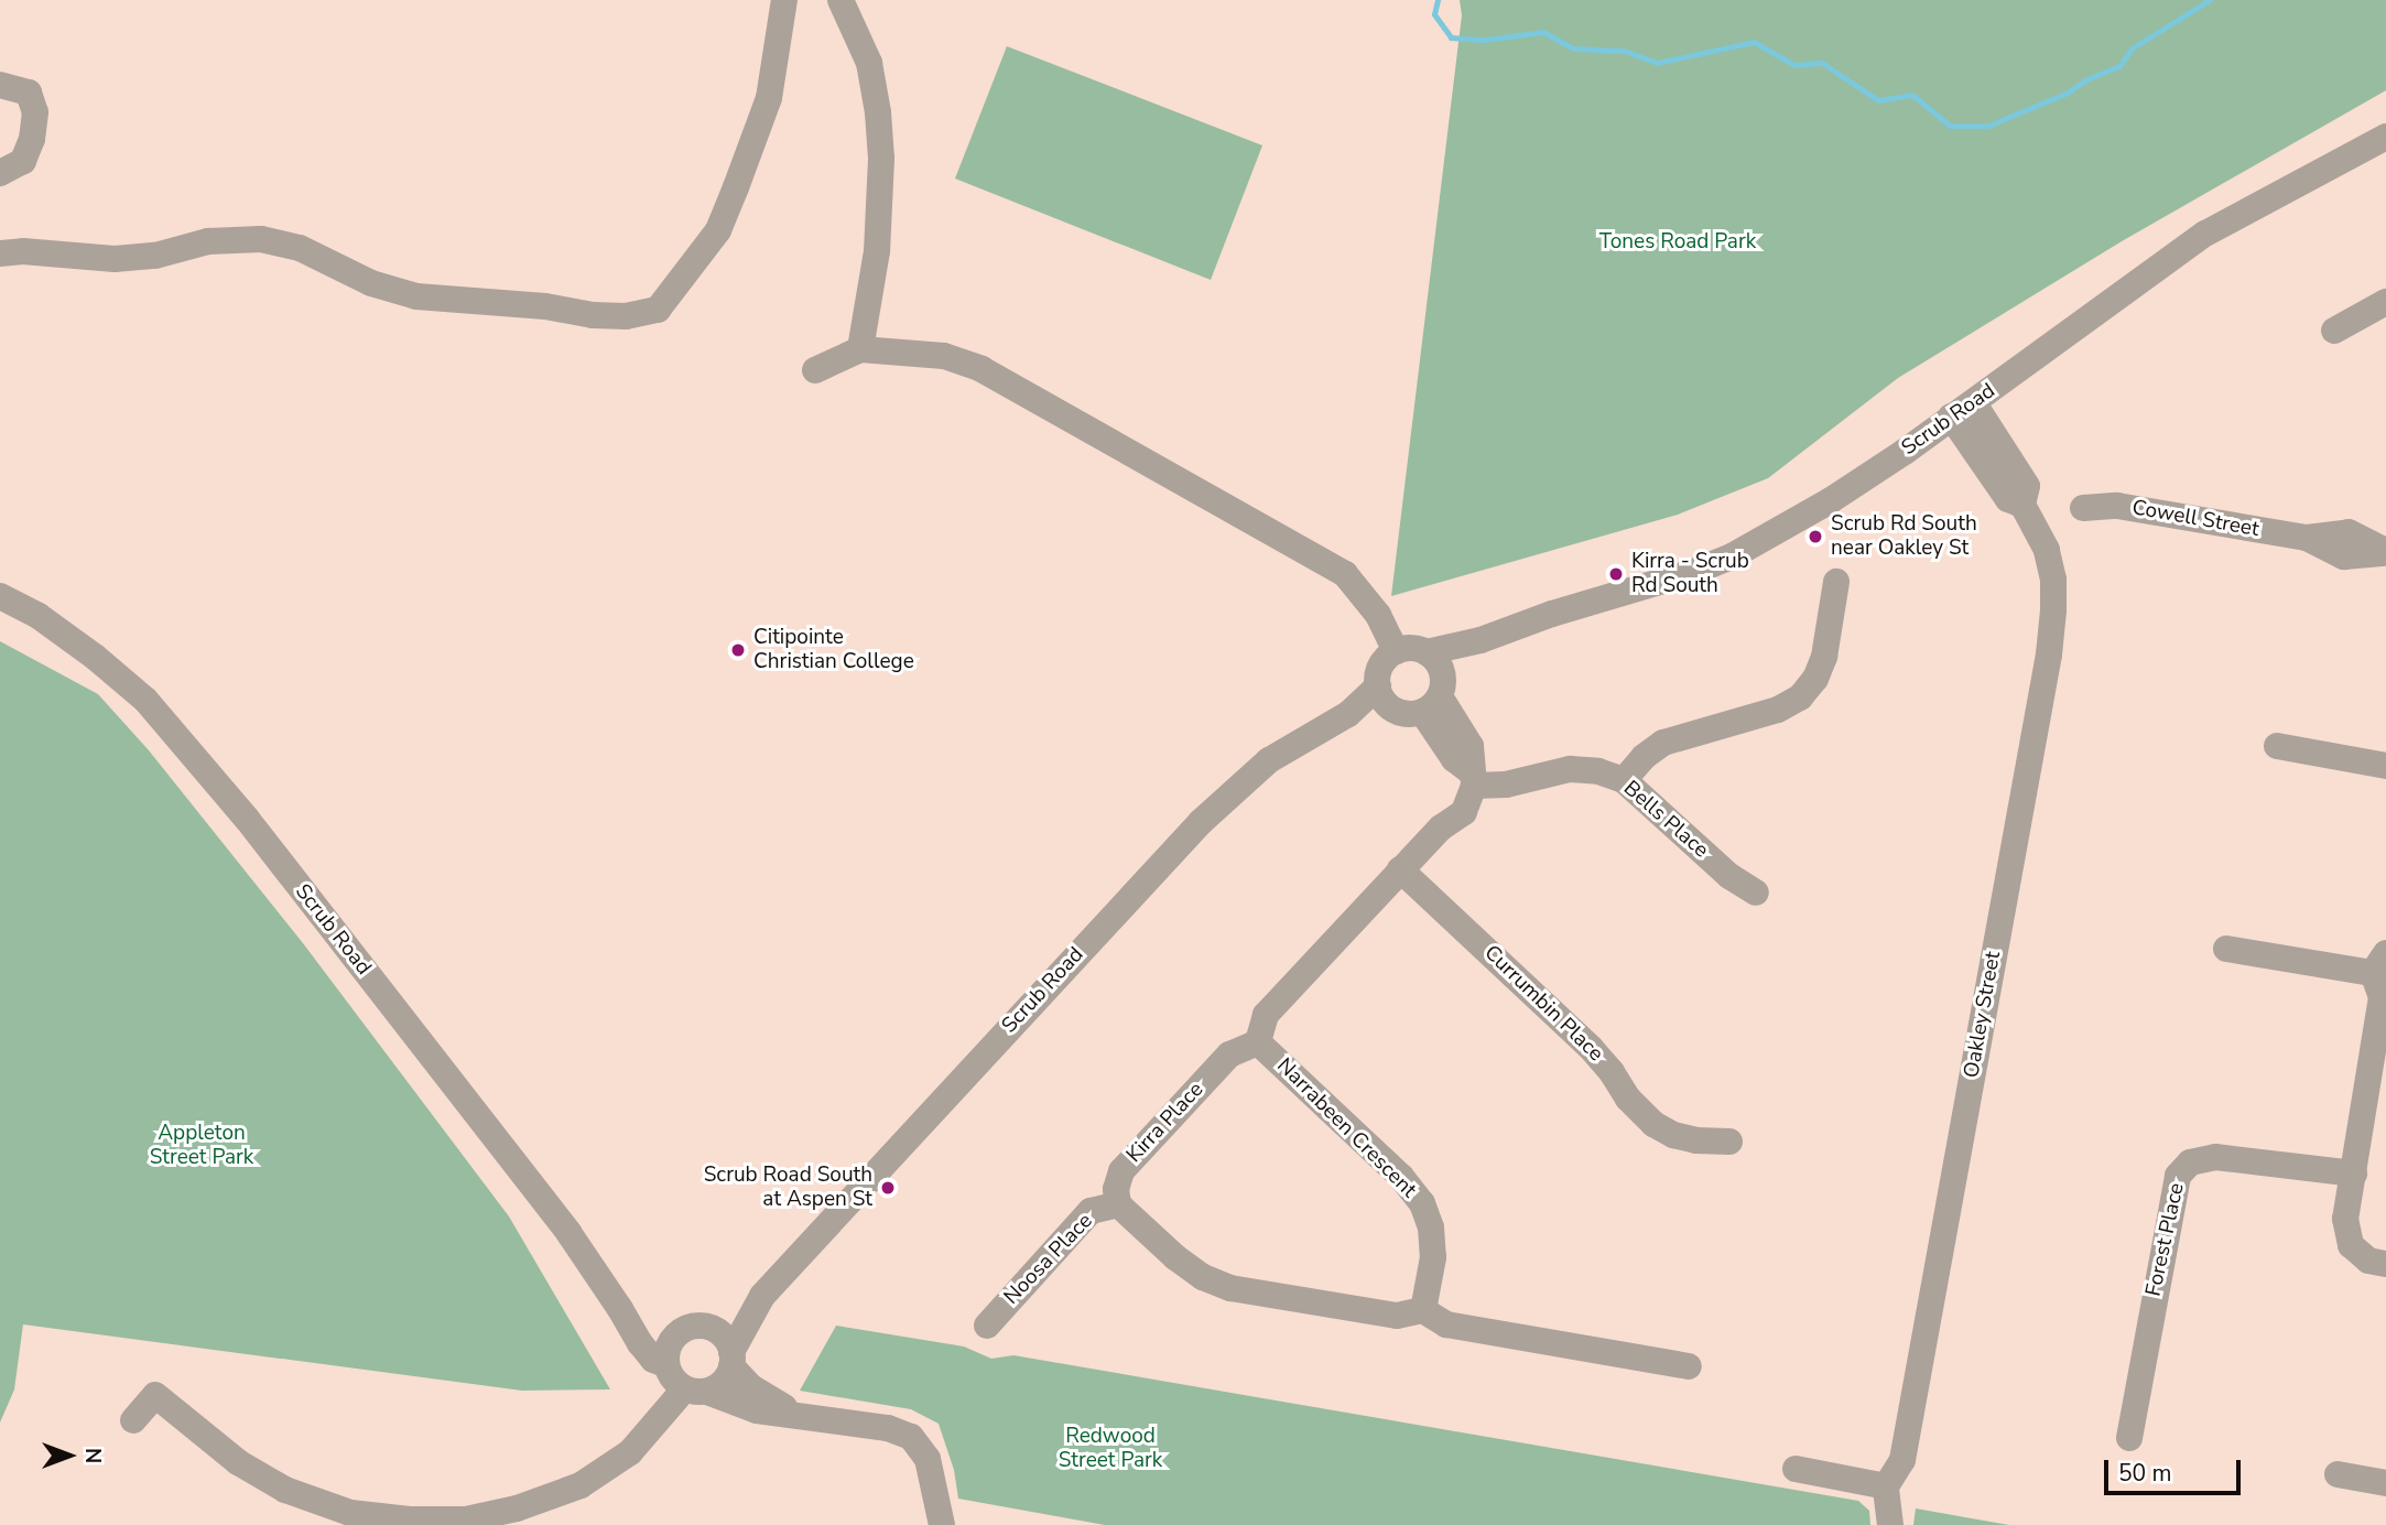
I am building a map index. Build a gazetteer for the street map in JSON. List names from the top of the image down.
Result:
{
  "streets": {
    "street": [
      "Scrub Road",
      "Cowell Street",
      "Bells Place",
      "Currumbin Place",
      "Oakley Street",
      "Kirra Place",
      "Narrabeen Crescent",
      "Forest Place",
      "Noosa Place"
    ]
  },
  "crossings": [
    ["Scrub Road", "Oakley Street"],
    ["Kirra Place", "Narrabeen Crescent"],
    ["Kirra Place", "Noosa Place"]
  ],
  "parks": ["Tones Road Park", "Appleton Street Park", "Redwood Street Park"],
  "places": [
    "Scrub Rd South near Oakley St",
    "Kirra - Scrub Rd South",
    "Citipointe Christian College",
    "Scrub Road South at Aspen St"
  ],
  "scale_bar": "50 m",
  "north": "right"
}
